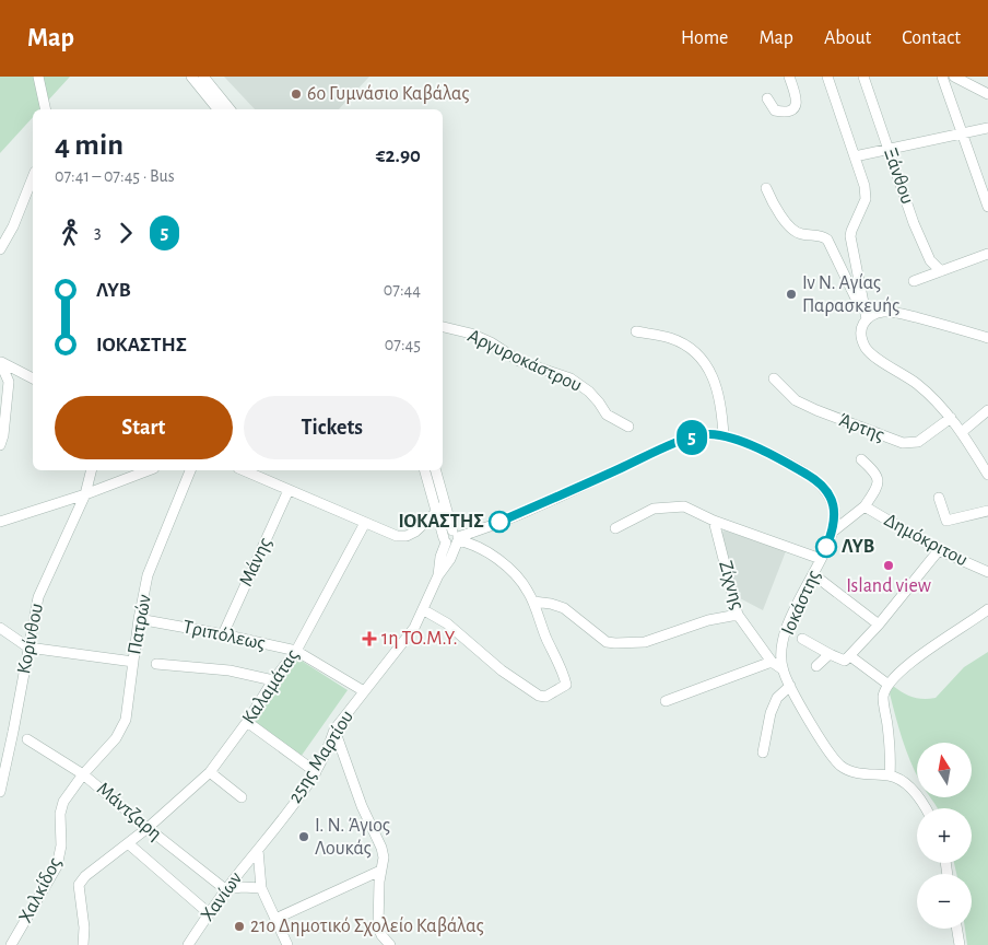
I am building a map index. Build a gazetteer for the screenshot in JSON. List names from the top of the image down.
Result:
{
  "streets": {
    "street": [
      "Ξάνθου",
      "Αργυροκάστρου",
      "Άρτης",
      "Δημόκριτου",
      "Μάνης",
      "Ζίχνης",
      "Ιοκάστης",
      "Πατρών",
      "Τριπόλεως",
      "Κορίνθου",
      "Καλαμάτας",
      "25ης Μαρτίου",
      "Μάντζαρη",
      "Χαλκίδος",
      "Χανίων"
    ]
  },
  "crossings": [
    ["Δημόκριτου", "Ιοκάστης"],
    ["Μάνης", "Τριπόλεως"],
    ["Ζίχνης", "Ιοκάστης"],
    ["Ιοκάστης", "25ης Μαρτίου"],
    ["Πατρών", "Τριπόλεως"],
    ["Πατρών", "Μάντζαρη"],
    ["Πατρών", "Χαλκίδος"],
    ["Τριπόλεως", "Καλαμάτας"],
    ["Τριπόλεως", "25ης Μαρτίου"],
    ["Καλαμάτας", "Μάντζαρη"],
    ["25ης Μαρτίου", "Χανίων"],
    ["Μάντζαρη", "Χαλκίδος"],
    ["Μάντζαρη", "Χανίων"]
  ],
  "places": {
    "other": [
      "6ο Γυμνάσιο Καβάλας",
      "Ιν Ν. Αγίας Παρασκευής",
      "ΙΟΚΑΣΤΗΣ",
      "ΛΥΒ",
      "Island view",
      "Ι. Ν. Άγιος Λουκάς",
      "21ο Δημοτικό Σχολείο Καβάλας"
    ],
    "health": ["1η ΤΟ.Μ.Υ."]
  },
  "lines": ["bus line 5"],
  "north": "top",
  "page": {
    "header": "Map",
    "nav": [
      "Home",
      "Map",
      "About",
      "Contact"
    ],
    "on_map": "5",
    "heading": ["4 min", "07:41 – 07:45 · Bus", "€2.90"],
    "legs": ["3", "5"],
    "list": [
      {
        "name": "ΛΥΒ",
        "value": "07:44"
      },
      {
        "name": "ΙΟΚΑΣΤΗΣ",
        "value": "07:45"
      }
    ],
    "buttons": ["Start", "Tickets"],
    "map_buttons": ["+", "−"]
  }
}
